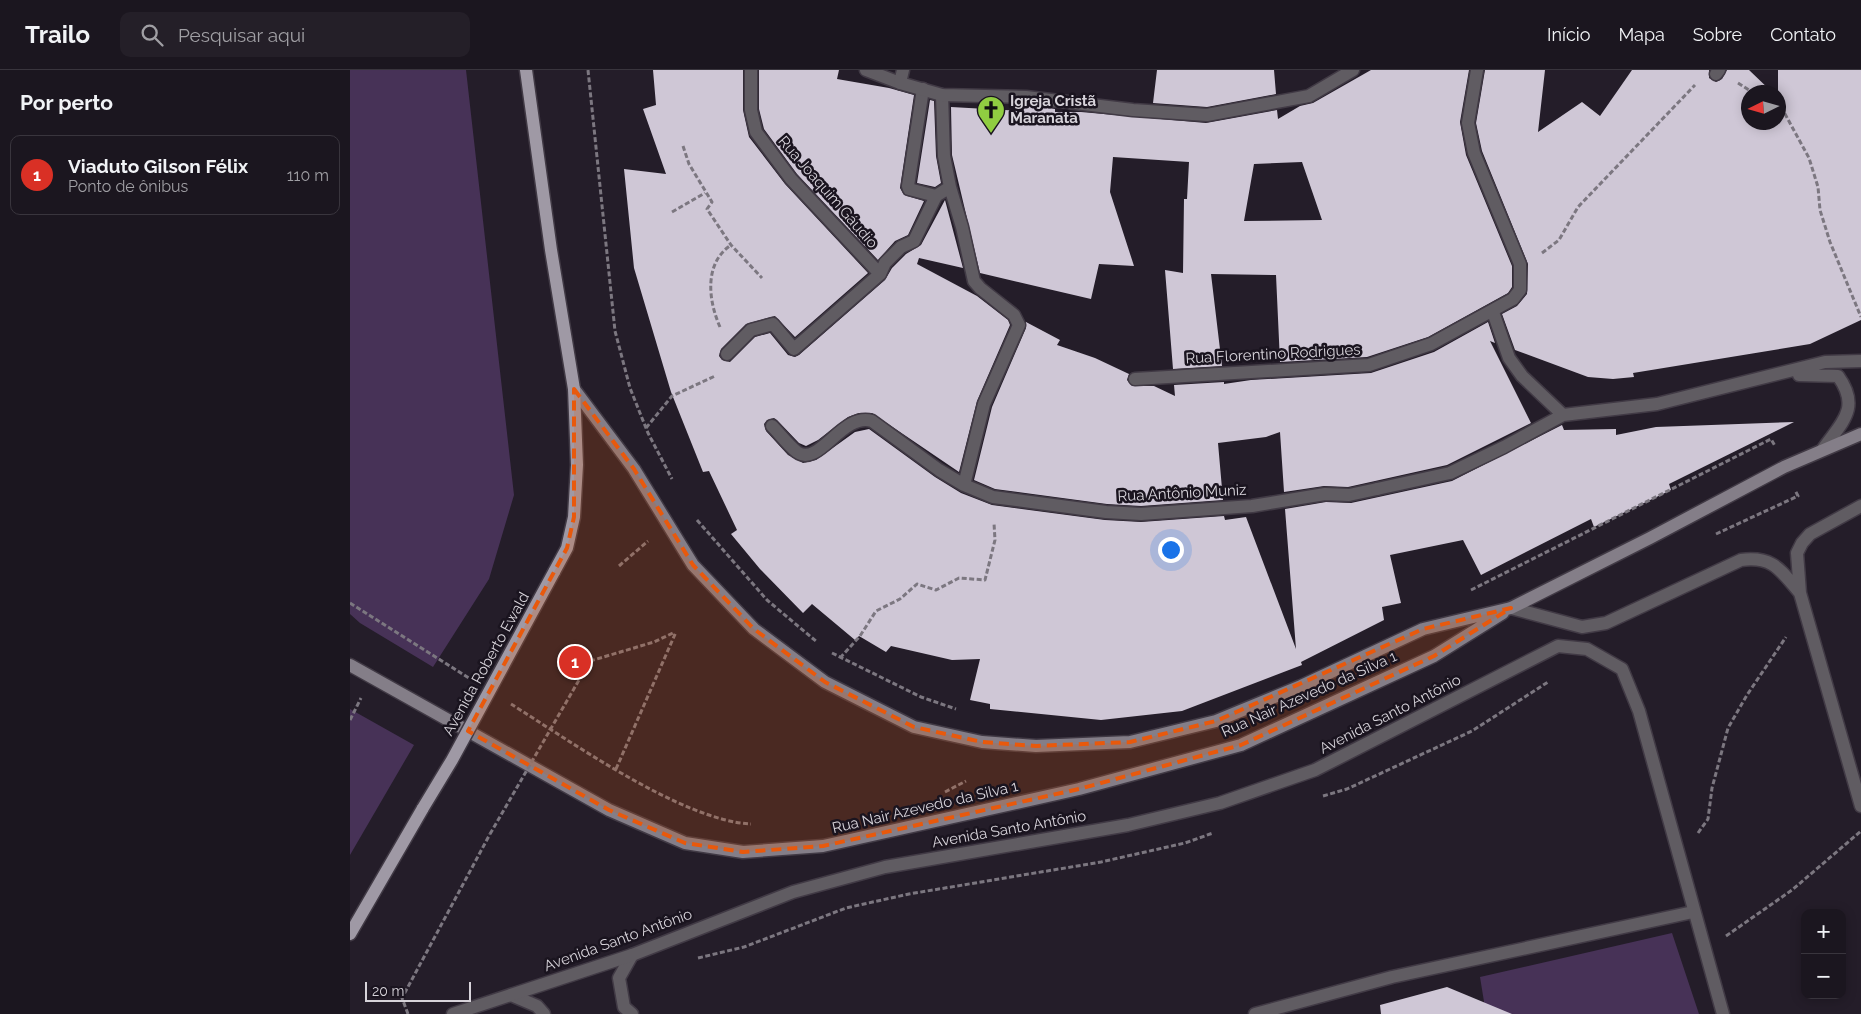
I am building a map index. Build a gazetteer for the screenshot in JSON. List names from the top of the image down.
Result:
{
  "streets": {
    "main road": ["Avenida Roberto Ewald", "Rua Nair Azevedo da Silva 1"],
    "street": [
      "Rua Joaquim Gáudio",
      "Rua Florentino Rodrigues",
      "Rua Antônio Muniz",
      "Avenida Santo Antônio"
    ]
  },
  "places": {
    "church": ["Igreja Cristã Maranata"]
  },
  "scale_bar": "20 m",
  "north": "left",
  "page": {
    "header": "Trailo",
    "search": "Pesquisar aqui",
    "nav": [
      "Início",
      "Mapa",
      "Sobre",
      "Contato"
    ],
    "heading": "Por perto",
    "list": [
      {
        "mark": "1",
        "name": "Viaduto Gilson Félix",
        "note": "Ponto de ônibus",
        "value": "110 m"
      }
    ],
    "pins": "1",
    "map_buttons": ["+", "−"],
    "scale": "20 m"
  }
}
